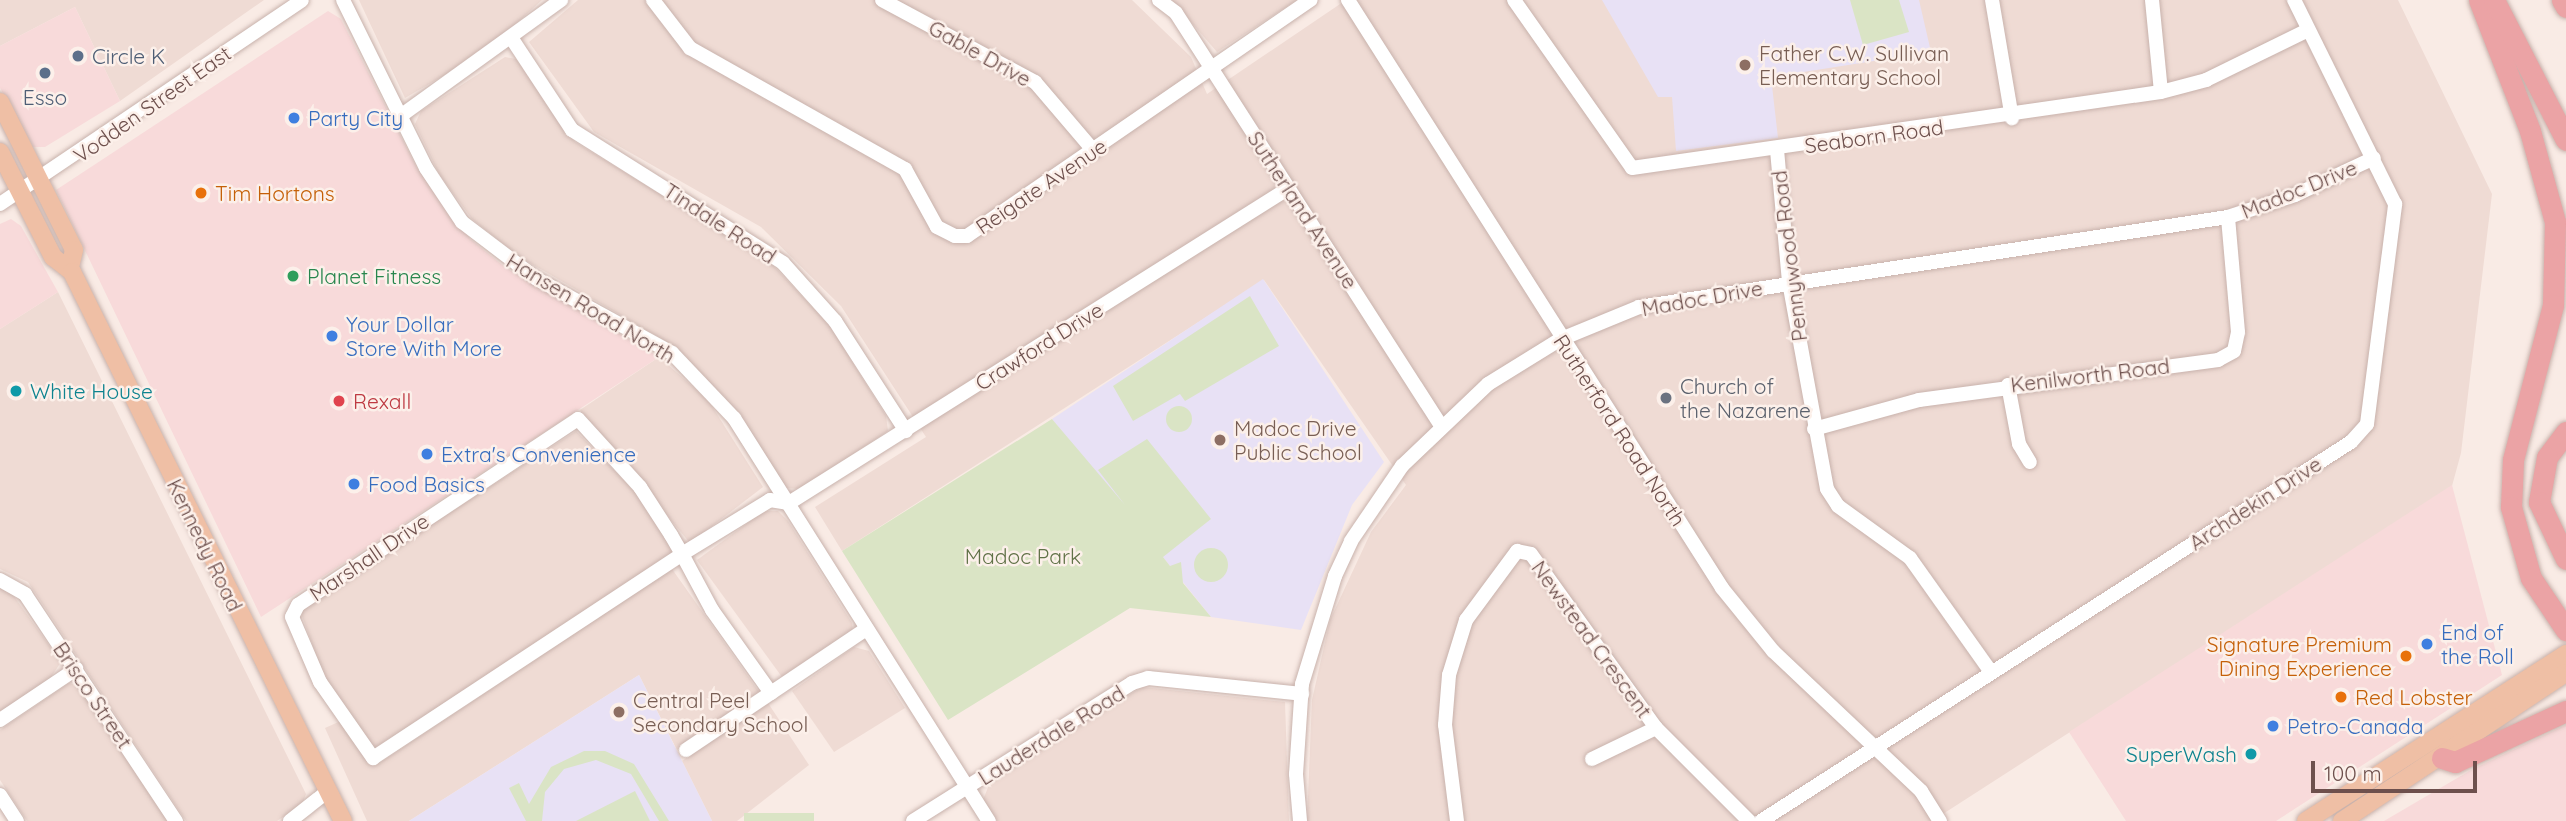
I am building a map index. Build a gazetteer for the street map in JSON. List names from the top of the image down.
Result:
{
  "streets": {
    "main road": ["Kennedy Road"],
    "street": [
      "Gable Drive",
      "Vodden Street East",
      "Seaborn Road",
      "Reigate Avenue",
      "Madoc Drive",
      "Sutherland Avenue",
      "Tindale Road",
      "Pennywood Road",
      "Hansen Road North",
      "Crawford Drive",
      "Kenilworth Road",
      "Rutherford Road North",
      "Archdekin Drive",
      "Marshall Drive",
      "Newstead Crescent",
      "Brisco Street",
      "Lauderdale Road"
    ]
  },
  "crossings": [
    ["Gable Drive", "Reigate Avenue"],
    ["Seaborn Road", "Pennywood Road"],
    ["Seaborn Road", "Archdekin Drive"],
    ["Reigate Avenue", "Sutherland Avenue"],
    ["Madoc Drive", "Sutherland Avenue"],
    ["Madoc Drive", "Pennywood Road"],
    ["Madoc Drive", "Kenilworth Road"],
    ["Madoc Drive", "Rutherford Road North"],
    ["Madoc Drive", "Archdekin Drive"],
    ["Madoc Drive", "Lauderdale Road"],
    ["Sutherland Avenue", "Crawford Drive"],
    ["Tindale Road", "Crawford Drive"],
    ["Pennywood Road", "Kenilworth Road"],
    ["Pennywood Road", "Archdekin Drive"],
    ["Hansen Road North", "Crawford Drive"],
    ["Hansen Road North", "Marshall Drive"],
    ["Hansen Road North", "Lauderdale Road"],
    ["Crawford Drive", "Marshall Drive"],
    ["Rutherford Road North", "Archdekin Drive"]
  ],
  "parks": ["Madoc Park"],
  "places": [
    "Circle K",
    "Father C.W. Sullivan Elementary School",
    "Esso",
    "Party City",
    "Tim Hortons",
    "Planet Fitness",
    "Your Dollar Store With More",
    "White House",
    "Church of the Nazarene",
    "Rexall",
    "Madoc Drive Public School",
    "Extra's Convenience",
    "Food Basics",
    "End of the Roll",
    "Signature Premium Dining Experience",
    "Red Lobster",
    "Central Peel Secondary School",
    "Petro-Canada",
    "SuperWash"
  ],
  "scale_bar": "100 m"
}
